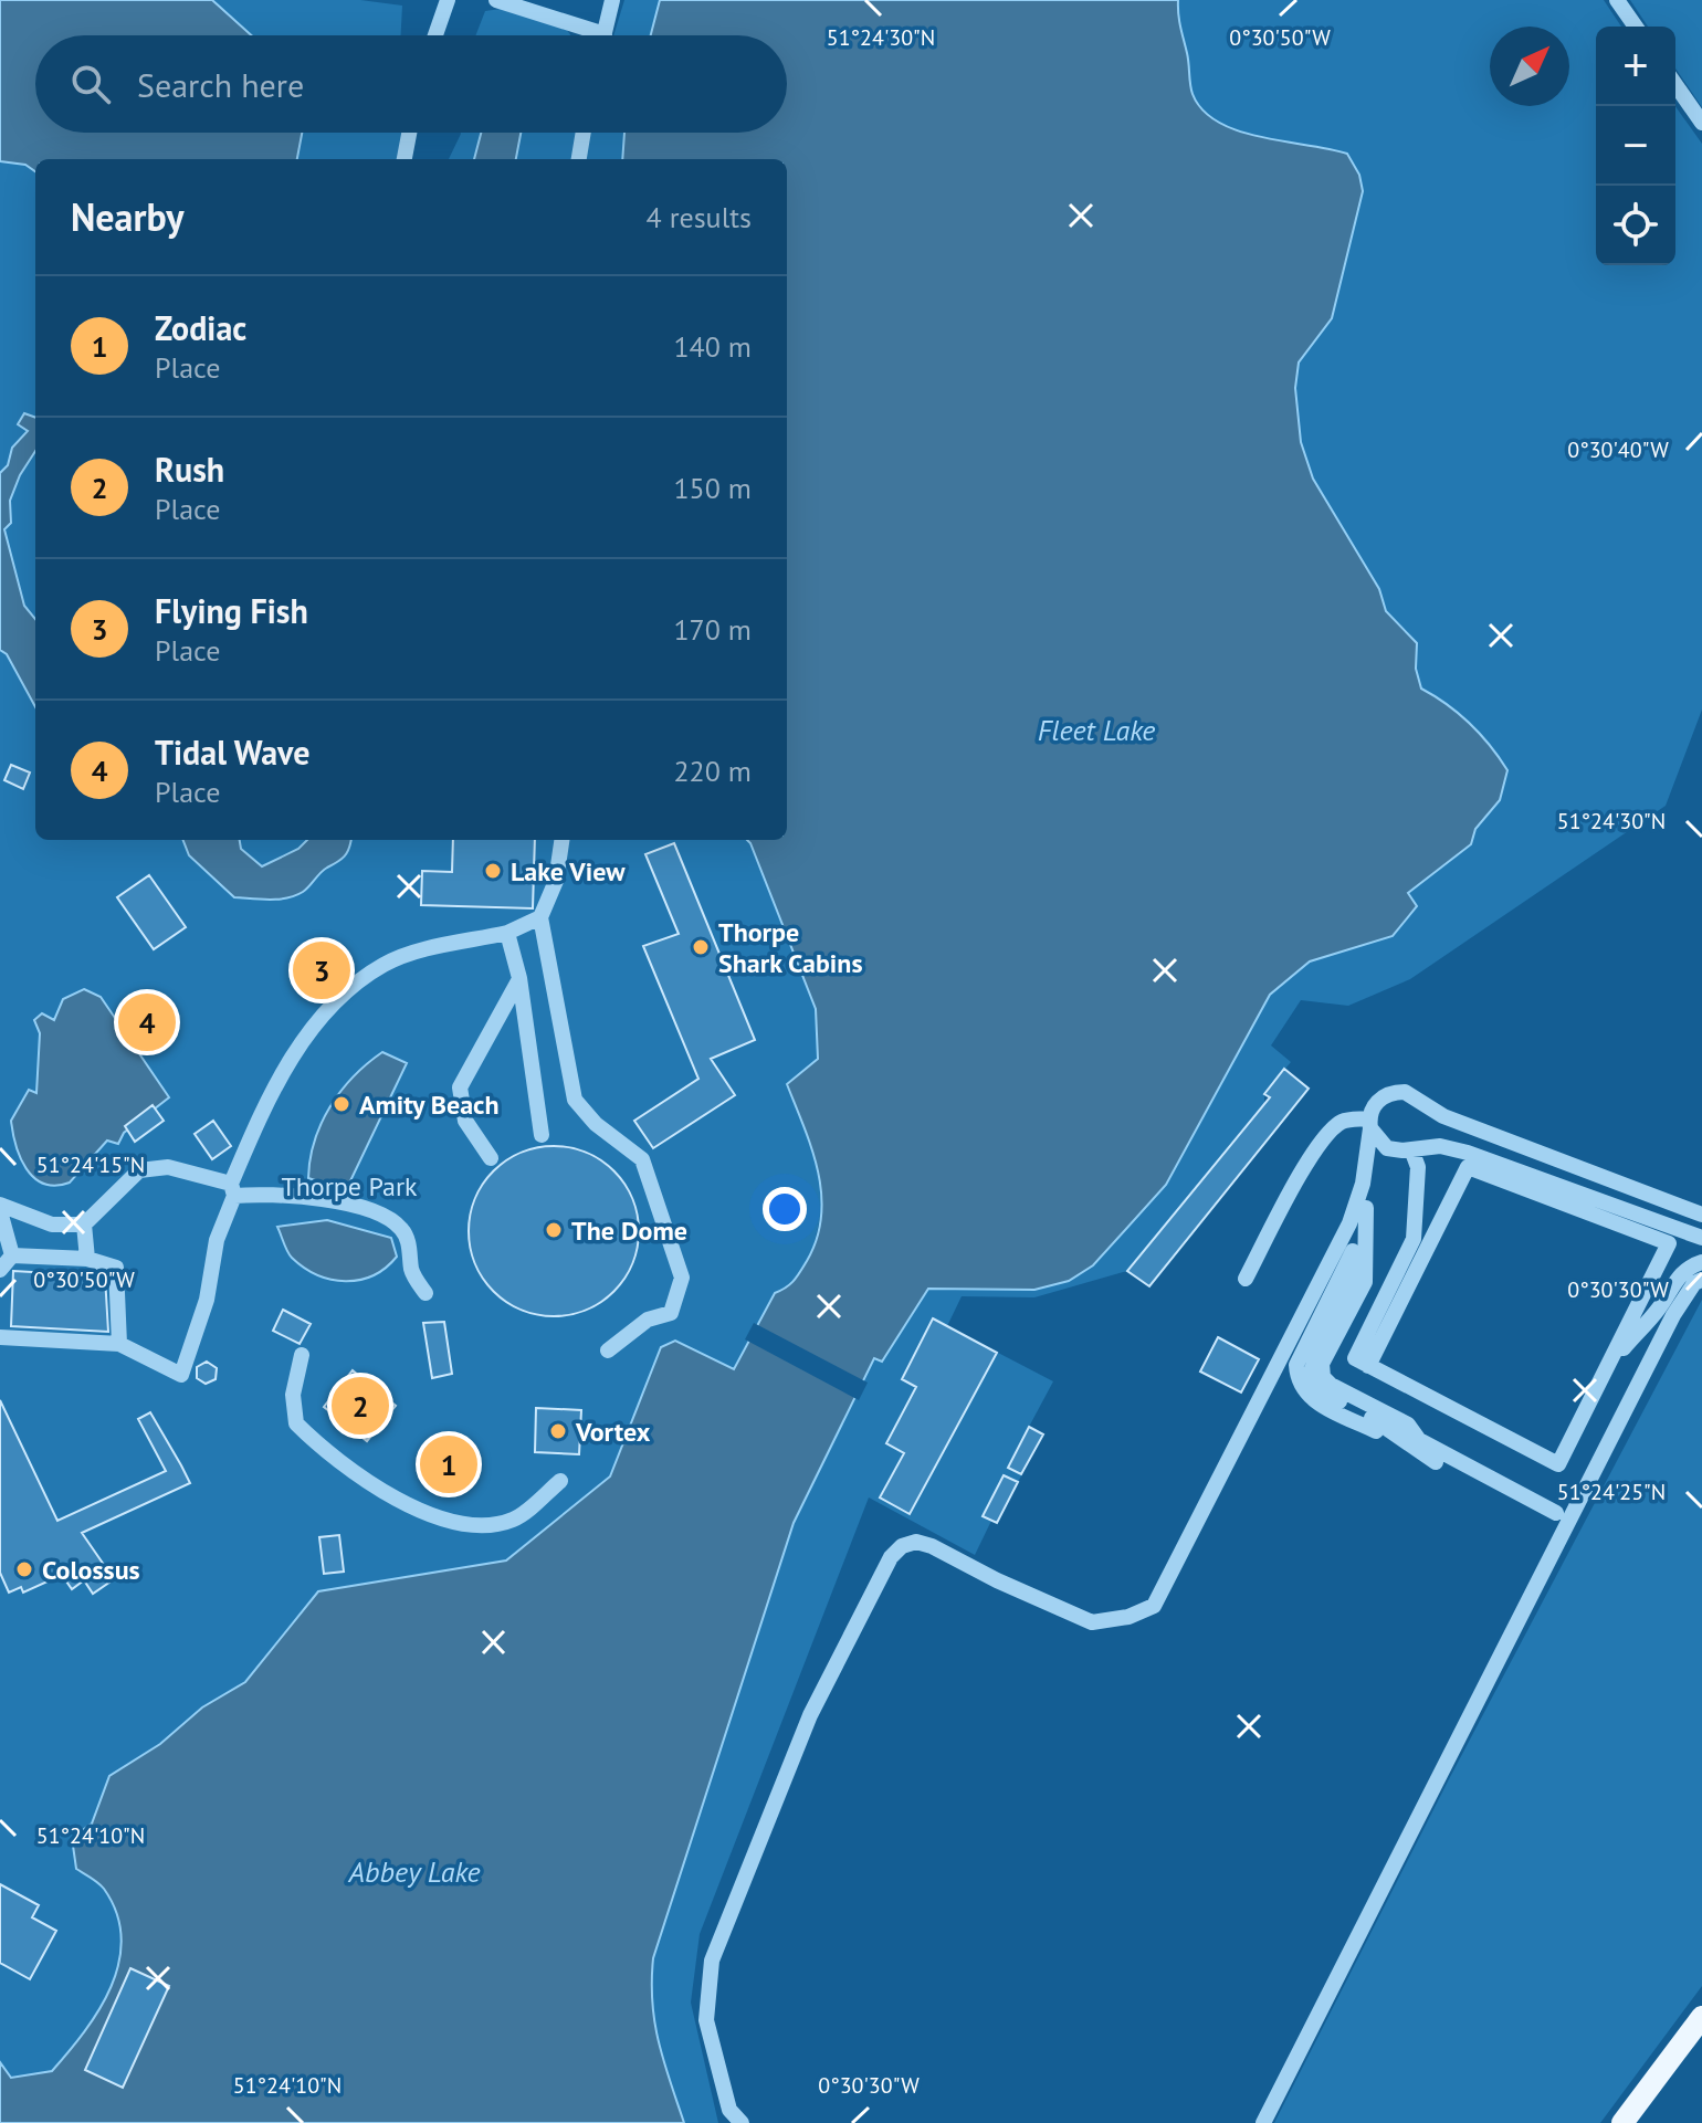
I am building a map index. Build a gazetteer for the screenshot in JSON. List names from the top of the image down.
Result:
{
  "water": ["Fleet Lake", "Abbey Lake"],
  "parks": ["Thorpe Park"],
  "places": [
    "Lake View",
    "Thorpe Shark Cabins",
    "Amity Beach",
    "The Dome",
    "Vortex",
    "Colossus"
  ],
  "north": "top right",
  "page": {
    "map_buttons": ["+", "−"],
    "search": "Search here",
    "heading": ["Nearby", "4 results"],
    "list": [
      {
        "mark": "1",
        "name": "Zodiac",
        "note": "Place",
        "value": "140 m"
      },
      {
        "mark": "2",
        "name": "Rush",
        "note": "Place",
        "value": "150 m"
      },
      {
        "mark": "3",
        "name": "Flying Fish",
        "note": "Place",
        "value": "170 m"
      },
      {
        "mark": "4",
        "name": "Tidal Wave",
        "note": "Place",
        "value": "220 m"
      }
    ],
    "pins": [
      "3",
      "4",
      "2",
      "1"
    ]
  },
  "coordinates": [
    "51°24'30\"N",
    "0°30'50\"W",
    "0°30'40\"W",
    "51°24'15\"N",
    "0°30'30\"W",
    "51°24'25\"N",
    "51°24'10\"N"
  ]
}
